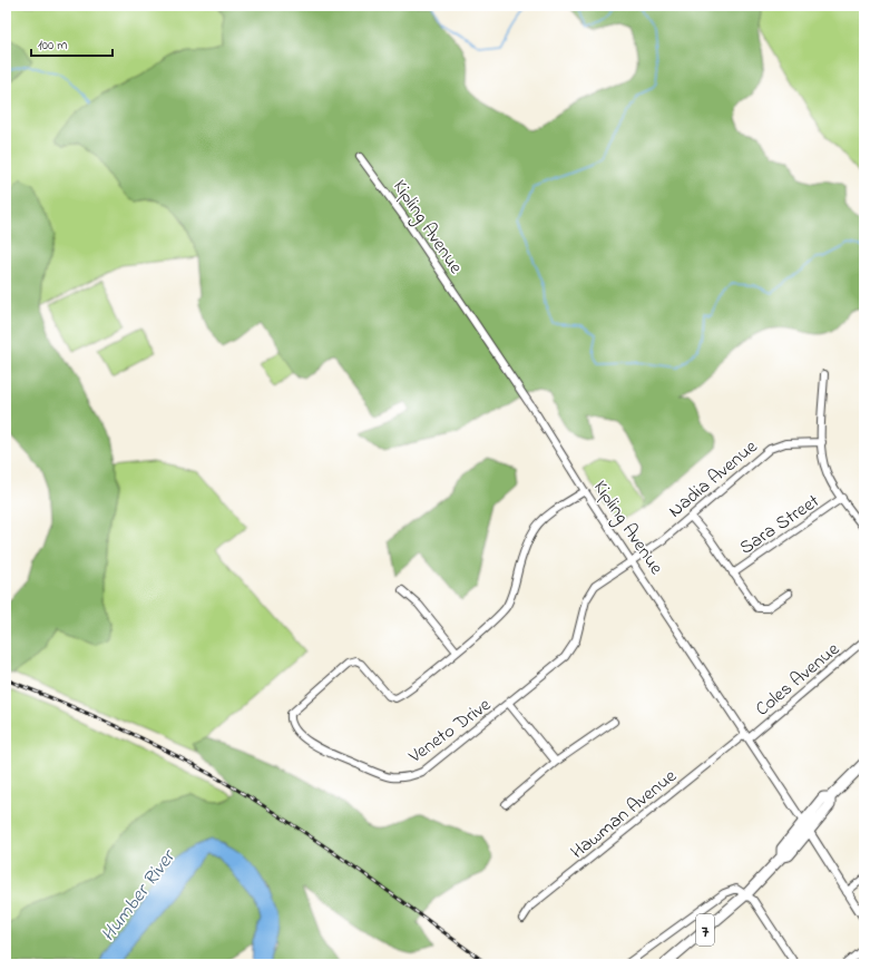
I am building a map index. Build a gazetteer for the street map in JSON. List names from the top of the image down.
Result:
{
  "streets": {
    "main road": ["7"],
    "street": [
      "Kipling Avenue",
      "Nadia Avenue",
      "Sara Street",
      "Coles Avenue",
      "Veneto Drive",
      "Hawman Avenue"
    ]
  },
  "crossings": [
    ["Kipling Avenue", "Nadia Avenue"],
    ["Kipling Avenue", "Coles Avenue"],
    ["Kipling Avenue", "Veneto Drive"],
    ["Kipling Avenue", "Hawman Avenue"],
    ["Kipling Avenue", "7"],
    ["Nadia Avenue", "Veneto Drive"],
    ["Coles Avenue", "Hawman Avenue"]
  ],
  "water": ["Humber River"],
  "scale_bar": "100 m"
}
